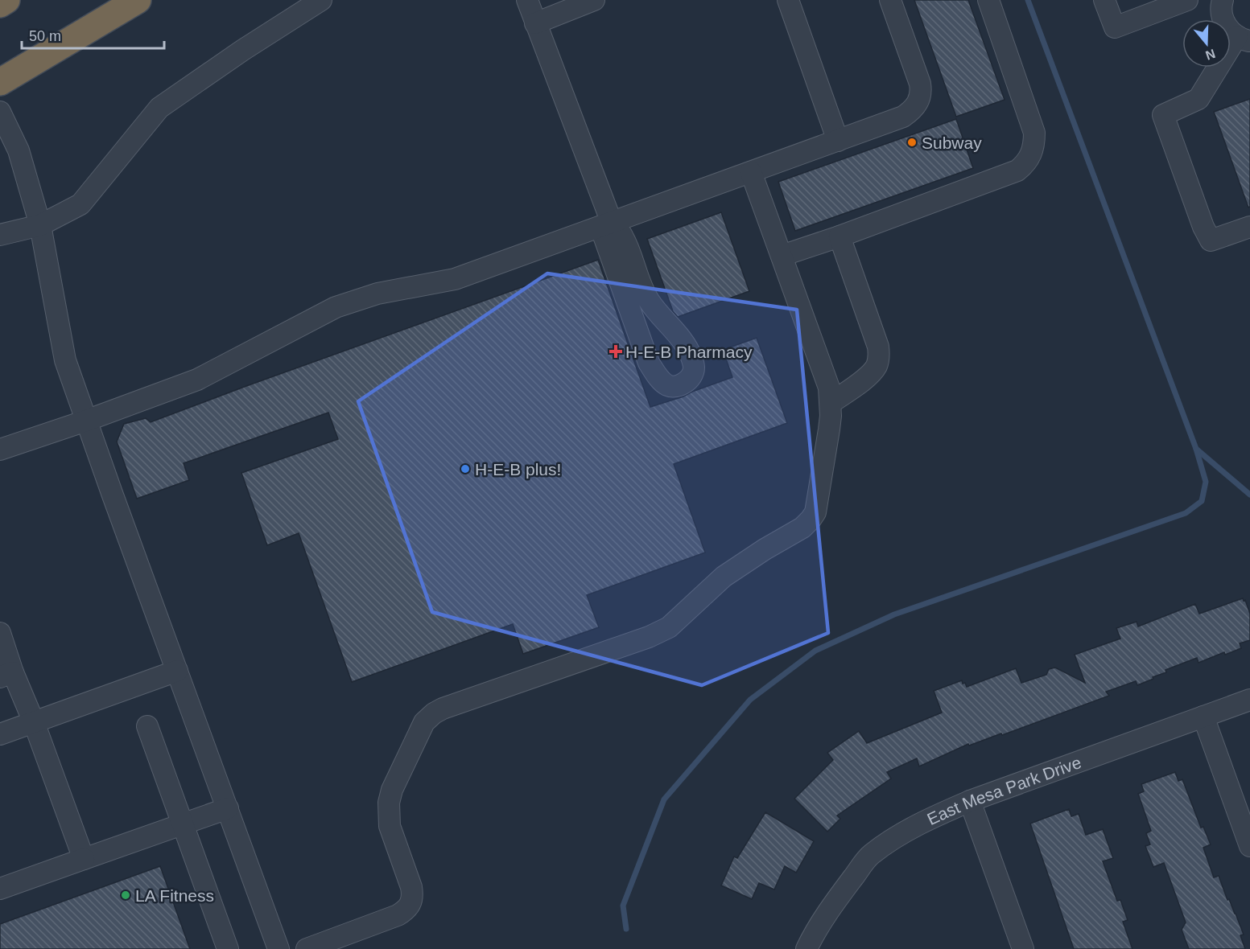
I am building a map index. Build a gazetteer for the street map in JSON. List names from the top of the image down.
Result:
{
  "streets": {
    "street": ["East Mesa Park Drive"]
  },
  "places": {
    "other": ["Subway", "H-E-B plus!", "LA Fitness"],
    "health": ["H-E-B Pharmacy"]
  },
  "scale_bar": "50 m",
  "north": "bottom"
}
